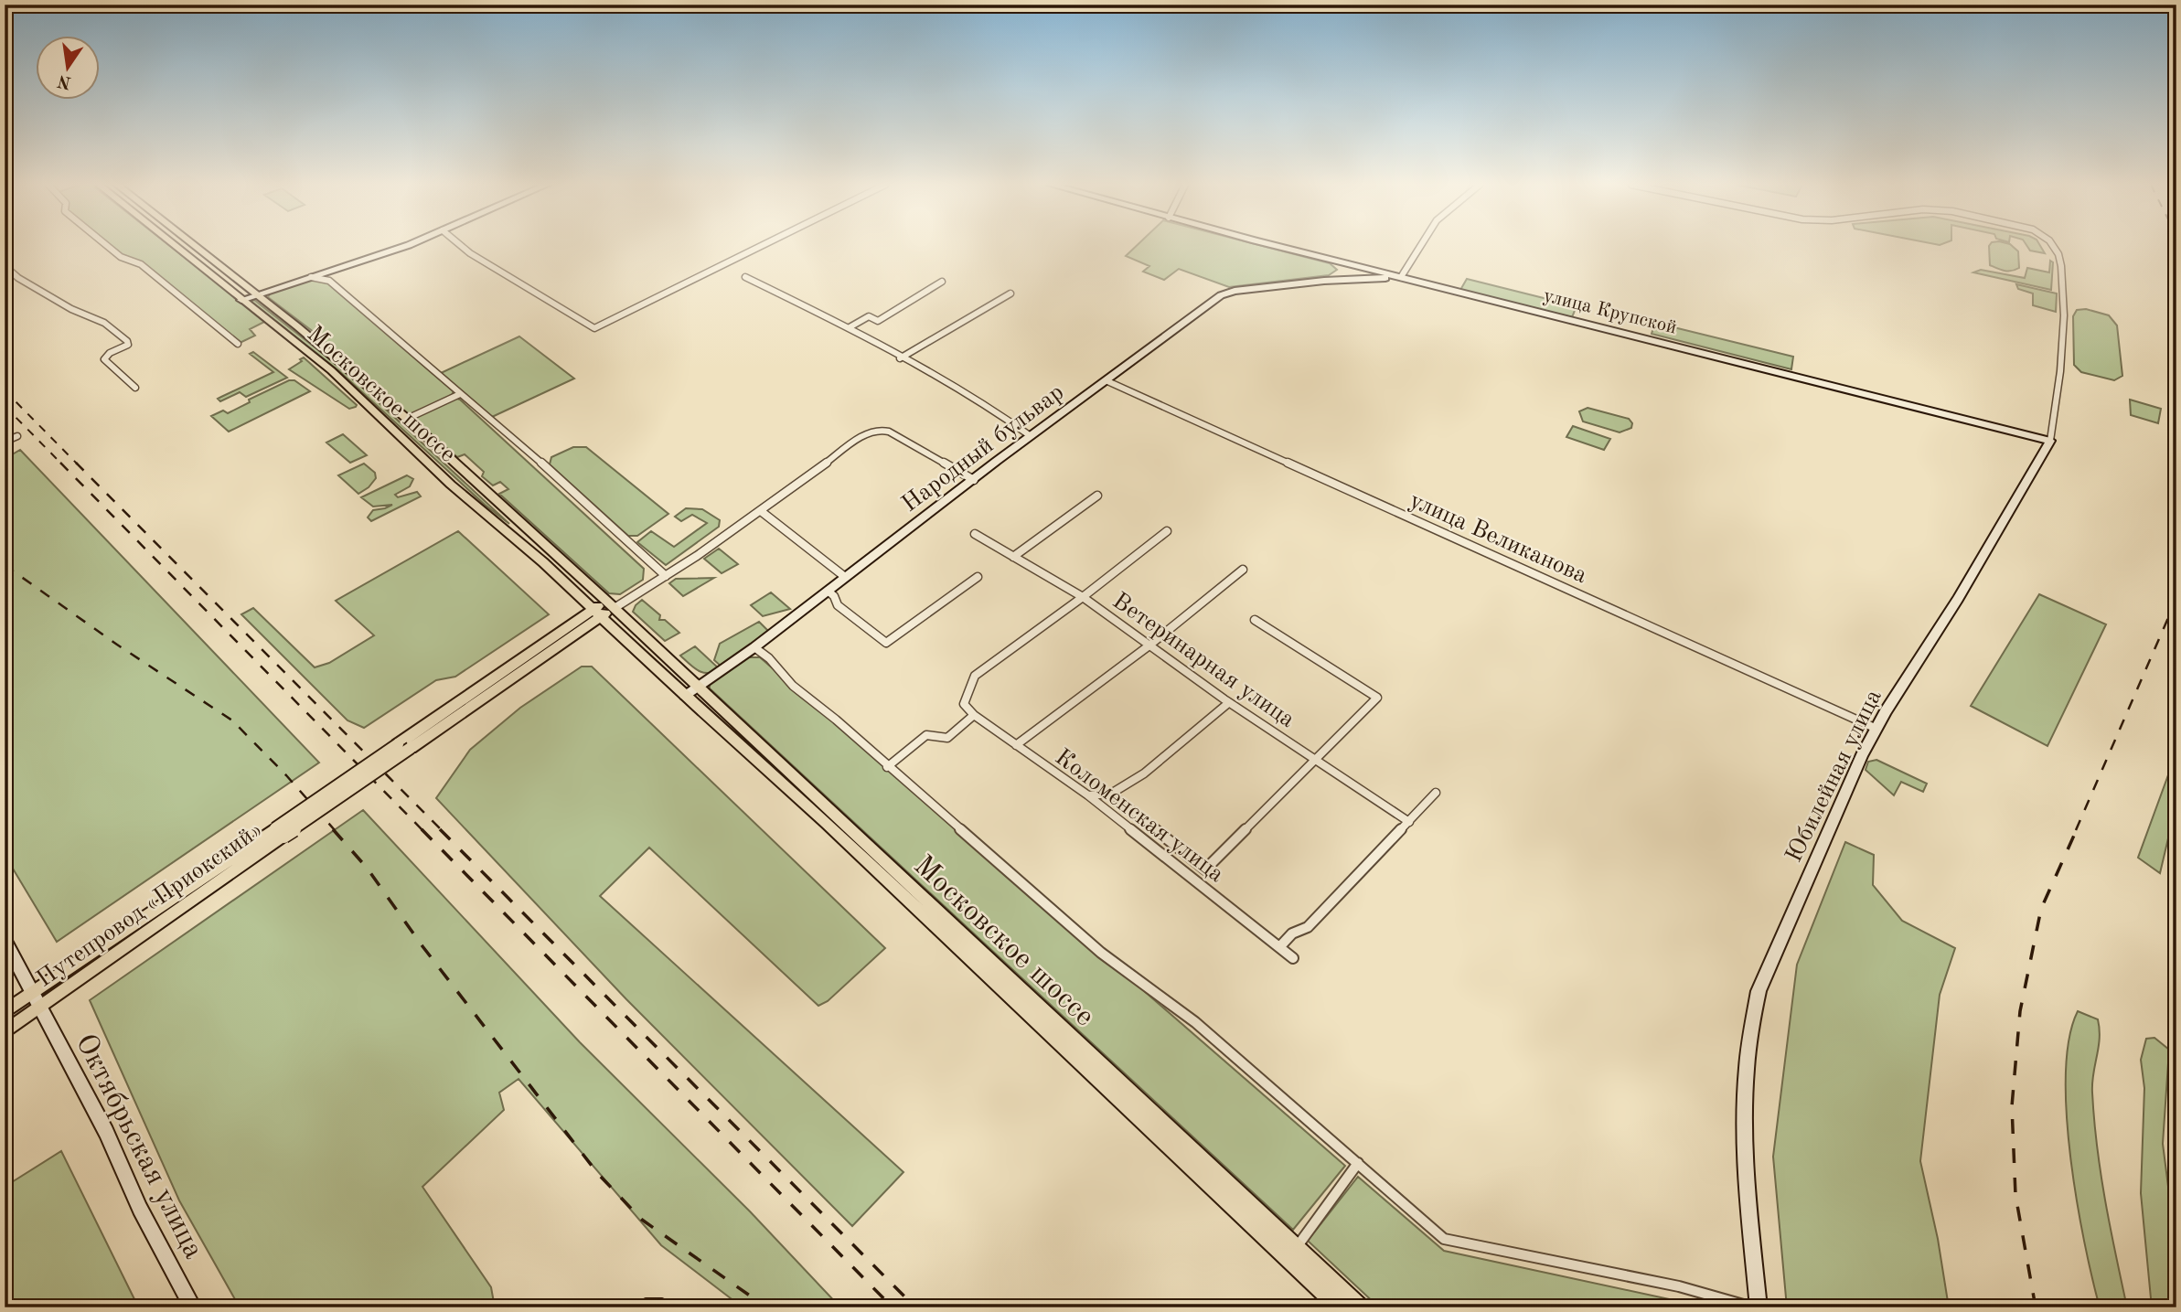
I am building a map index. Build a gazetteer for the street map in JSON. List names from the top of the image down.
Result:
{
  "streets": {
    "main road": ["Московское шоссе", "Путепровод «Приокский»", "Октябрьская улица"],
    "street": [
      "улица Крупской",
      "Народный бульвар",
      "улица Великанова",
      "Ветеринарная улица",
      "Юбилейная улица",
      "Коломенская улица"
    ]
  },
  "crossings": [
    ["улица Крупской", "Народный бульвар"],
    ["улица Крупской", "Юбилейная улица"],
    ["Московское шоссе", "Народный бульвар"],
    ["Народный бульвар", "улица Великанова"],
    ["улица Великанова", "Юбилейная улица"],
    ["Ветеринарная улица", "Коломенская улица"],
    ["Путепровод «Приокский»", "Октябрьская улица"]
  ],
  "north": "bottom"
}
